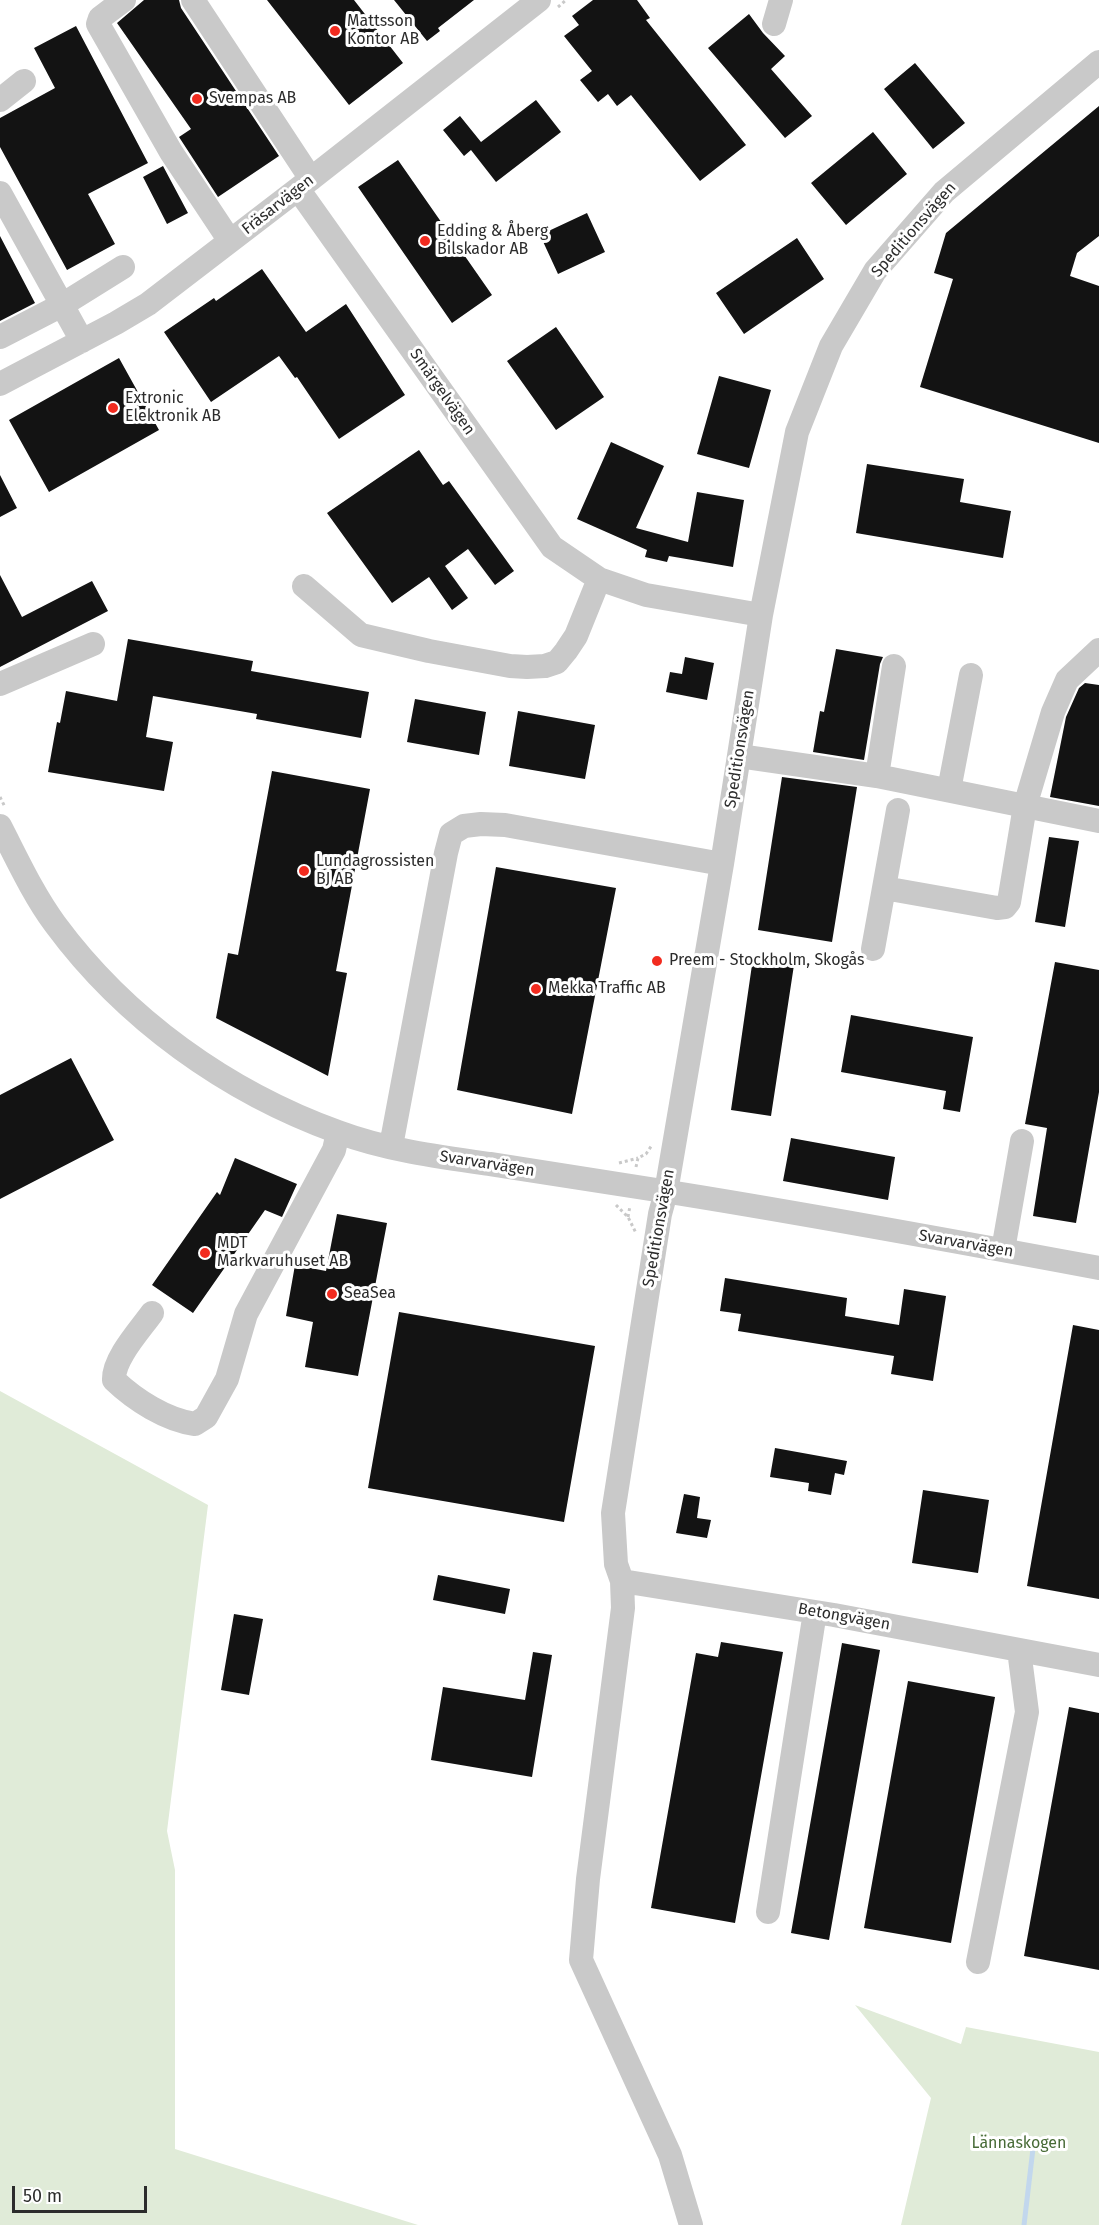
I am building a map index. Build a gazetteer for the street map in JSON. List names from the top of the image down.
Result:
{
  "streets": {
    "street": [
      "Fräsarvägen",
      "Speditionsvägen",
      "Smärgelvägen",
      "Svarvarvägen",
      "Betongvägen"
    ]
  },
  "crossings": [
    ["Fräsarvägen", "Smärgelvägen"],
    ["Speditionsvägen", "Smärgelvägen"],
    ["Speditionsvägen", "Svarvarvägen"],
    ["Speditionsvägen", "Betongvägen"]
  ],
  "parks": ["Lännaskogen"],
  "places": [
    "Mattsson Kontor AB",
    "Svempas AB",
    "Edding & Åberg Bilskador AB",
    "Extronic Elektronik AB",
    "Lundagrossisten BJ AB",
    "Preem - Stockholm, Skogås",
    "Mekka Traffic AB",
    "MDT Markvaruhuset AB",
    "SeaSea"
  ],
  "scale_bar": "50 m"
}
